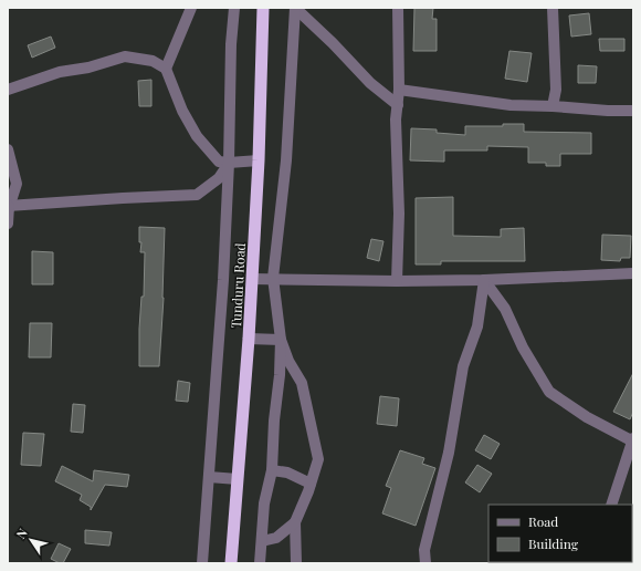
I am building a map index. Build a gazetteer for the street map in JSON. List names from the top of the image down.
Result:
{
  "streets": {
    "highway": ["Tunduru Road"]
  },
  "legend": ["Road", "Building"],
  "north": "top left"
}
